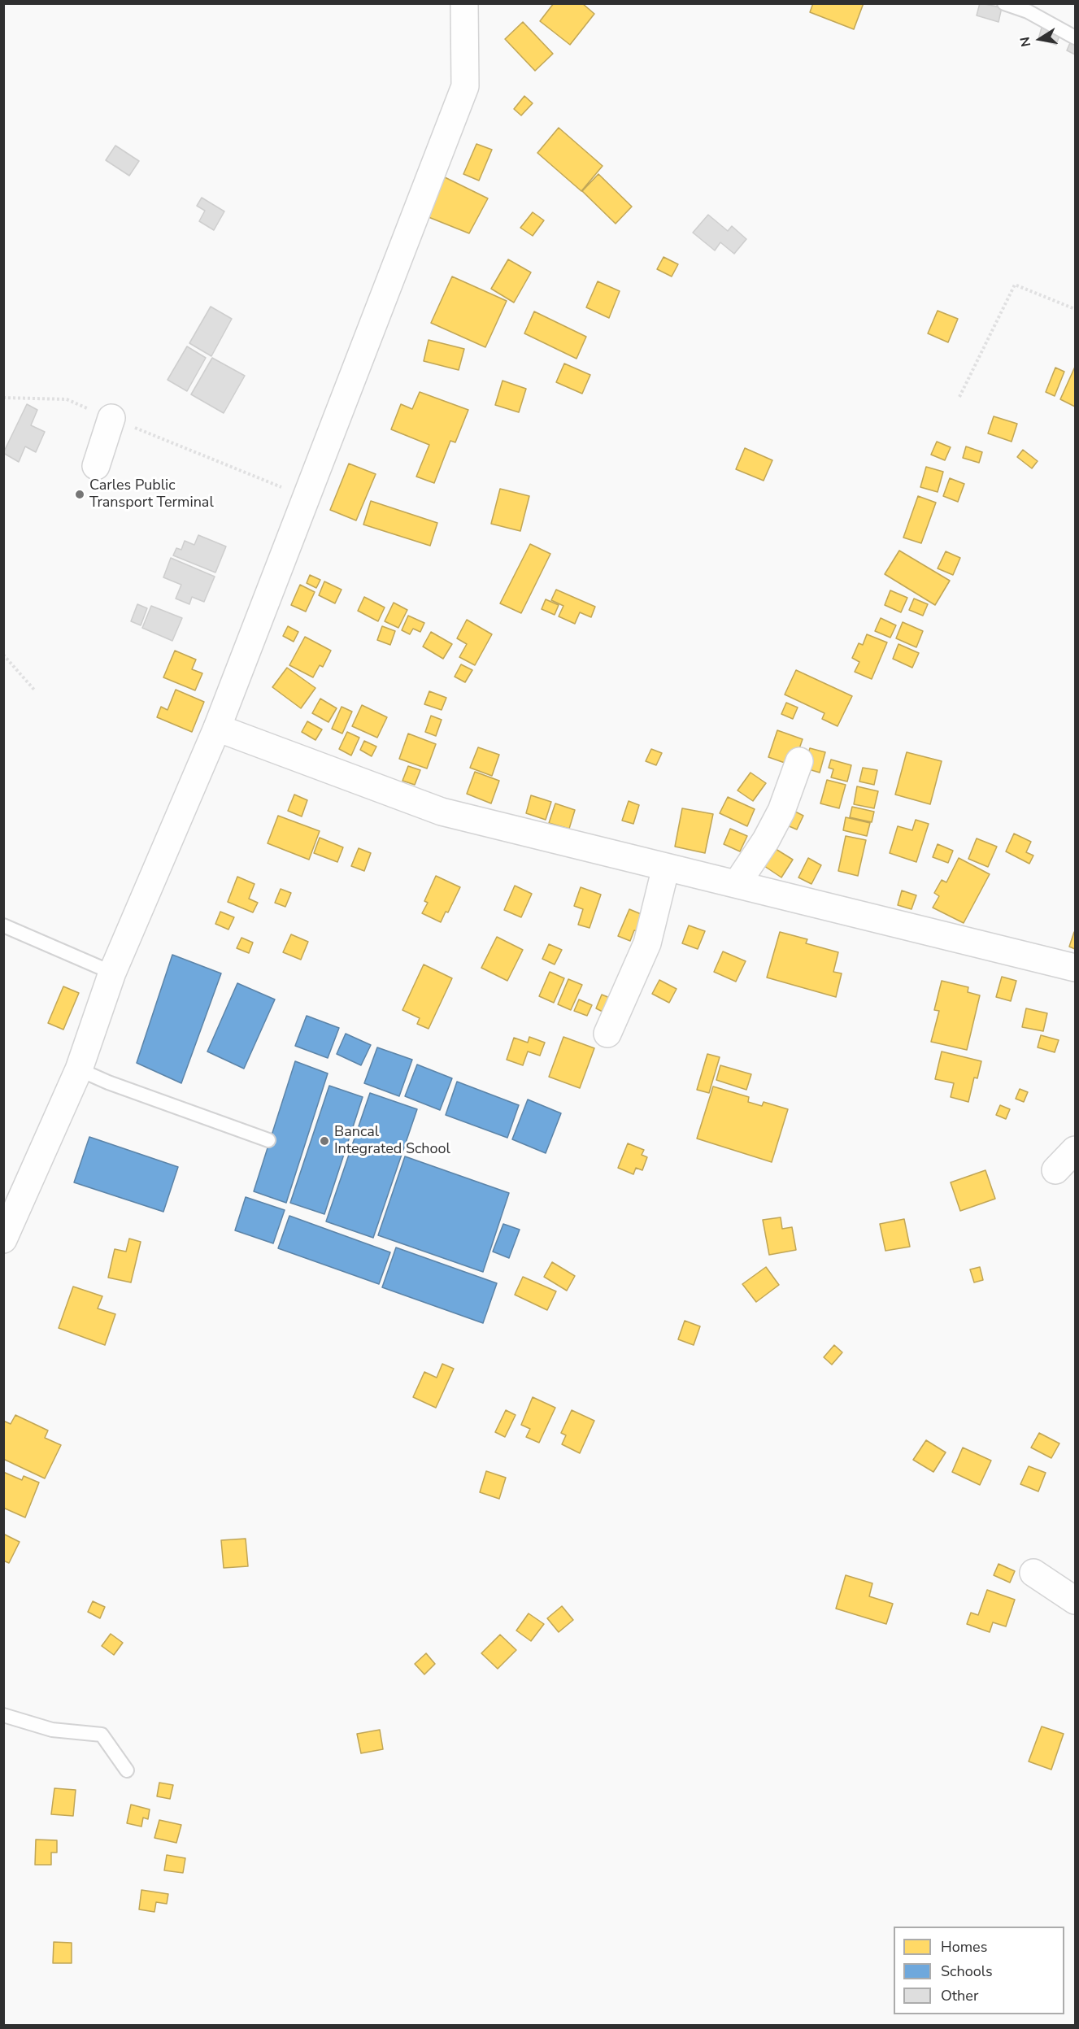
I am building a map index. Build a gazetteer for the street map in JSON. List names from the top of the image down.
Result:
{
  "places": ["Carles Public Transport Terminal", "Bancal Integrated School"],
  "legend": ["Homes", "Schools", "Other"],
  "north": "left"
}
